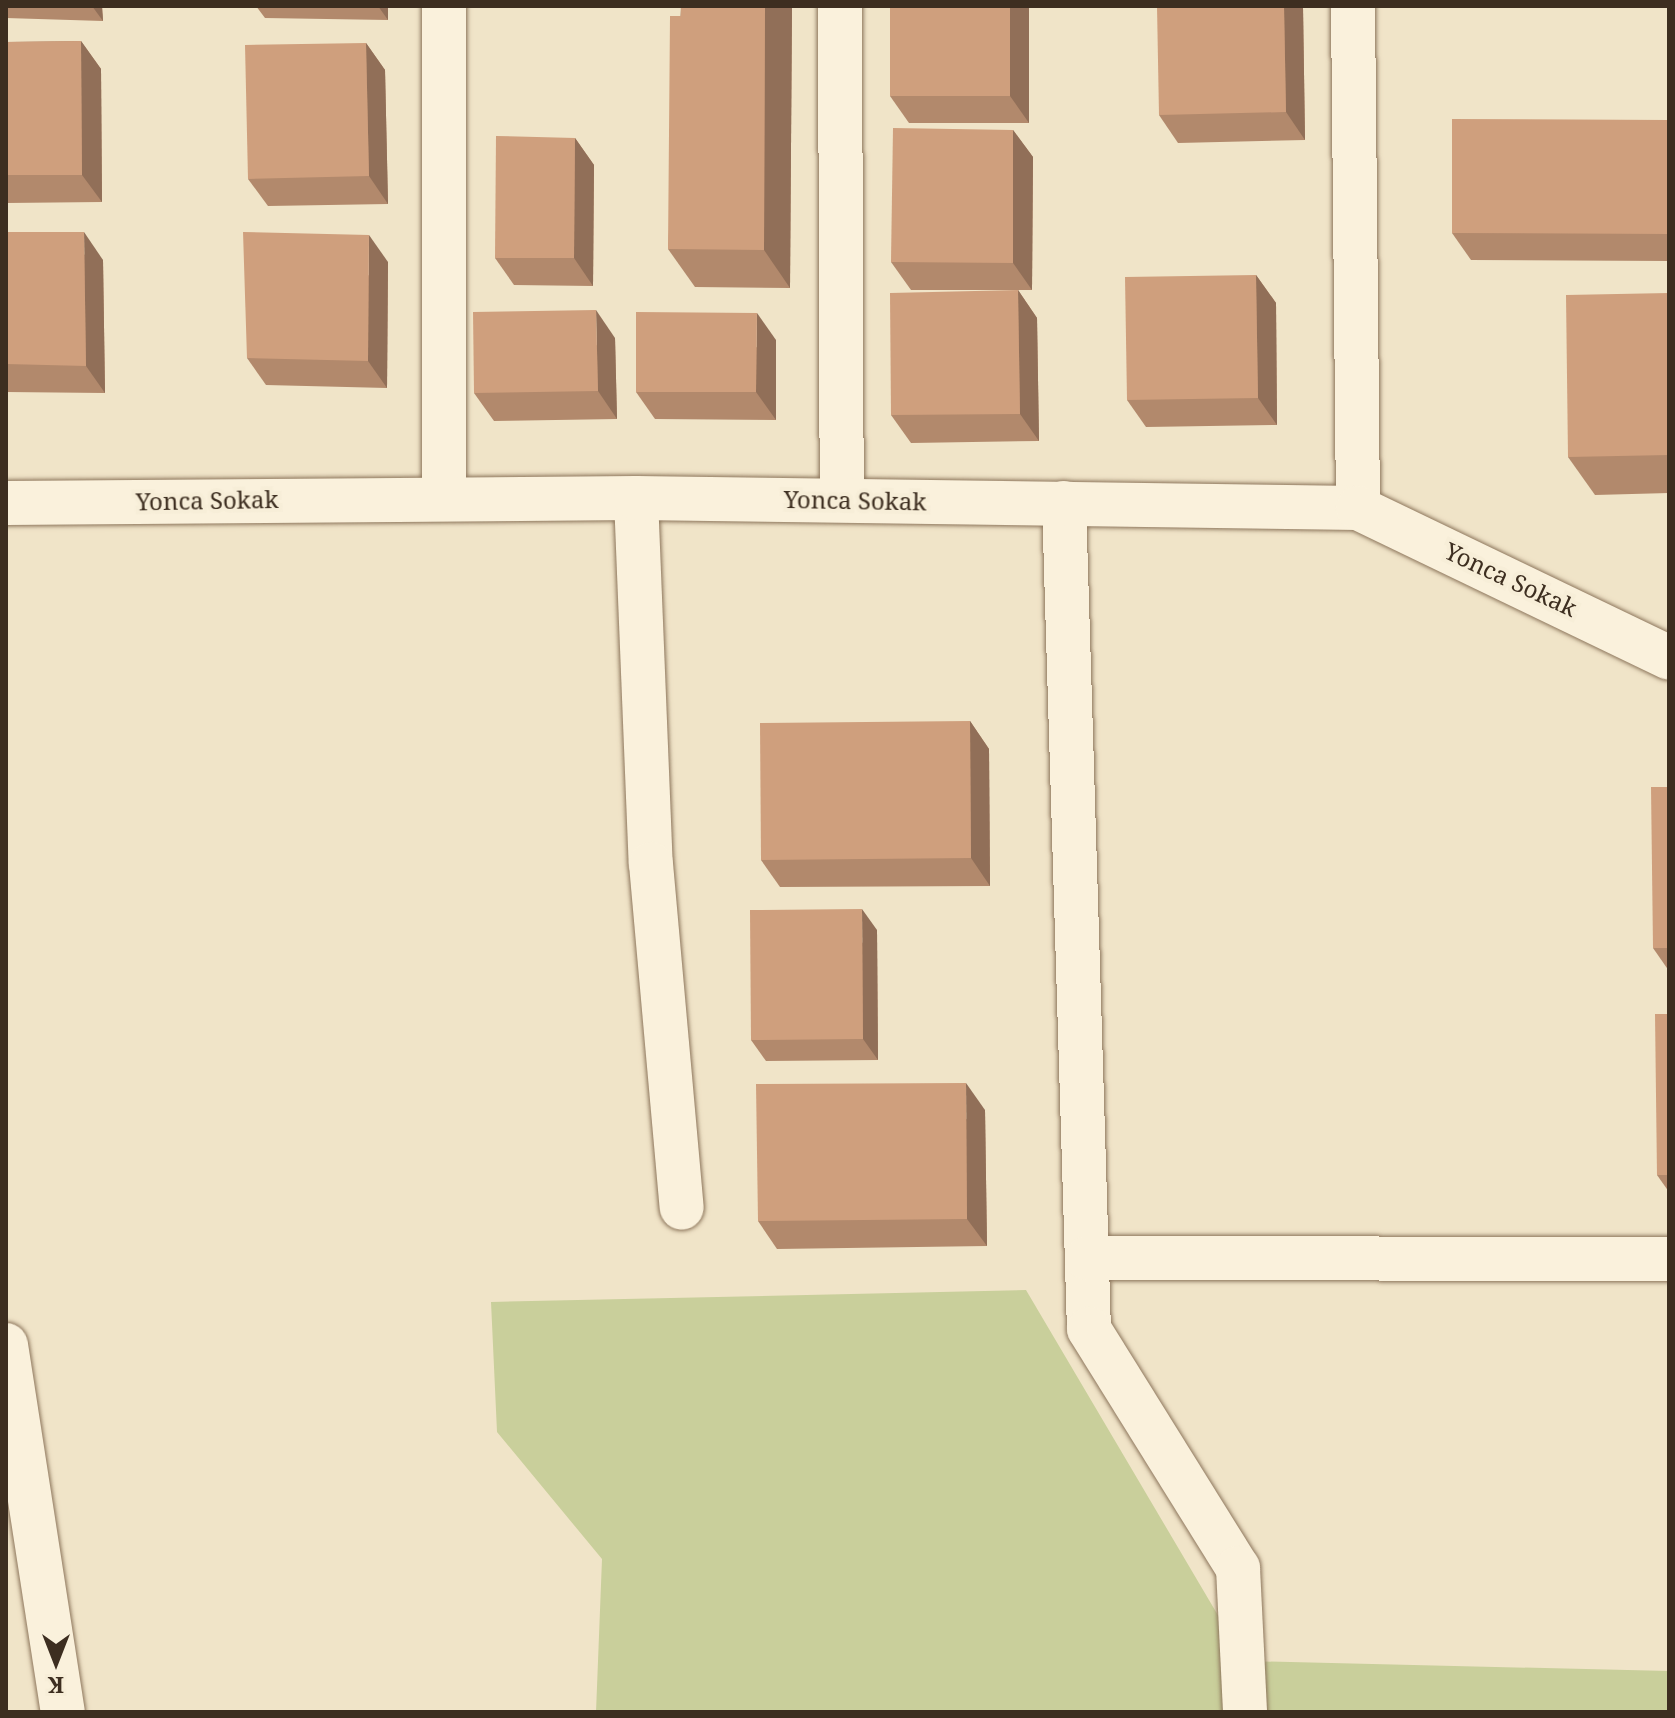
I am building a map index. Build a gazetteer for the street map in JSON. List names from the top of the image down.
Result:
{
  "streets": {
    "street": ["Yonca Sokak"]
  },
  "north": "bottom"
}
